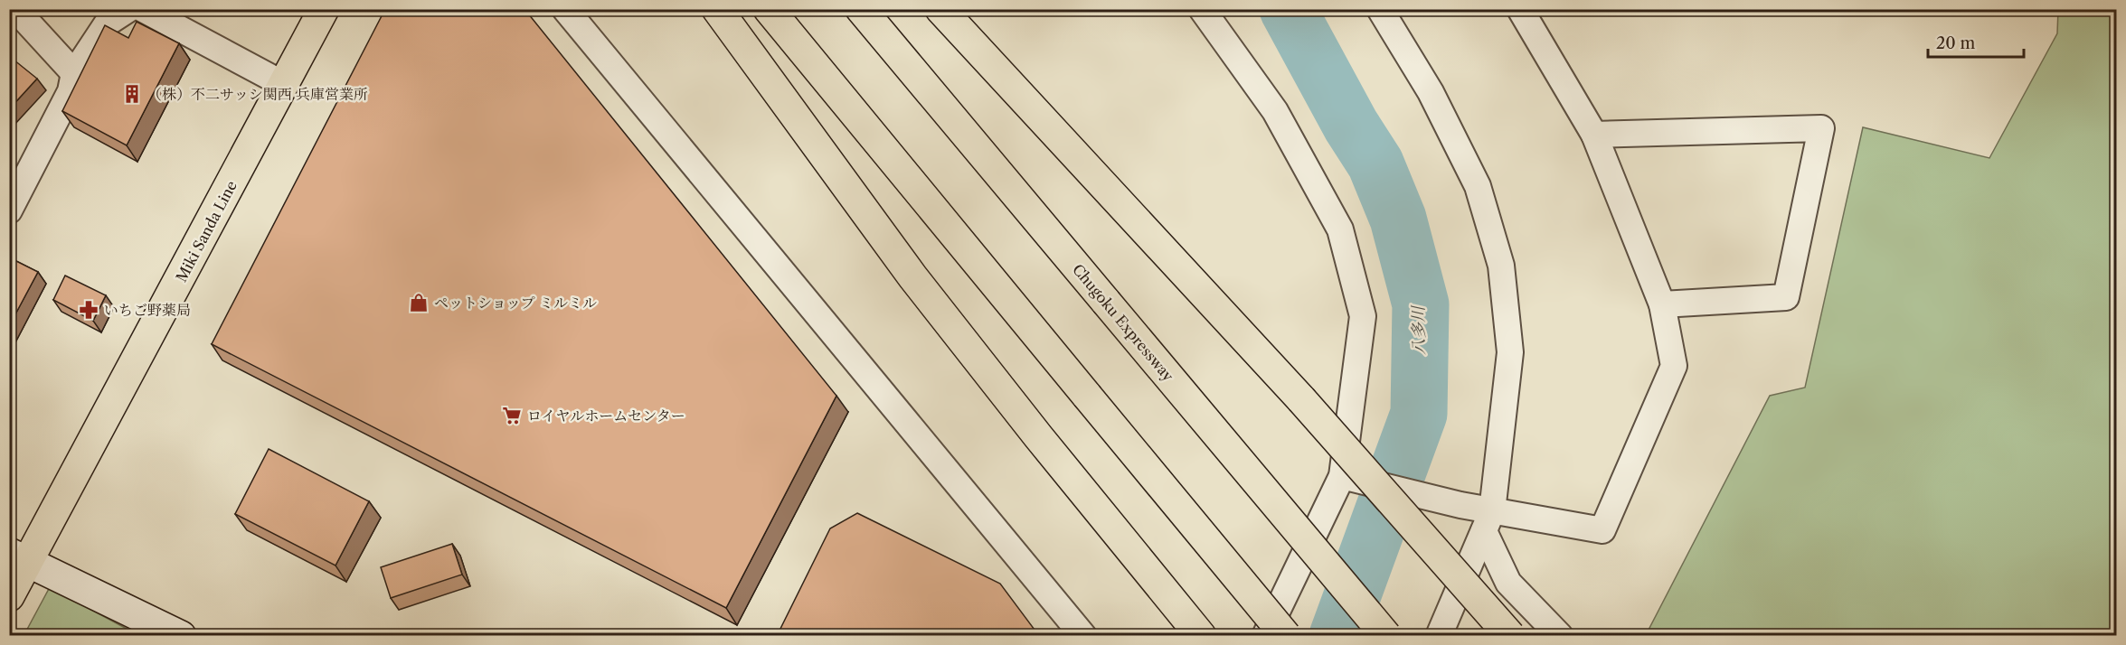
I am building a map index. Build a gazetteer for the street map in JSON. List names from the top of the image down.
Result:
{
  "streets": {
    "main road": ["Miki Sanda Line", "Chugoku Expressway"]
  },
  "water": ["八多川"],
  "places": {
    "building": ["（株）不二サッシ関西 兵庫営業所"],
    "shop": ["ペットショップ ミルミル"],
    "pharmacy": ["いちご野薬局"],
    "supermarket": ["ロイヤルホームセンター"]
  },
  "scale_bar": "20 m"
}
